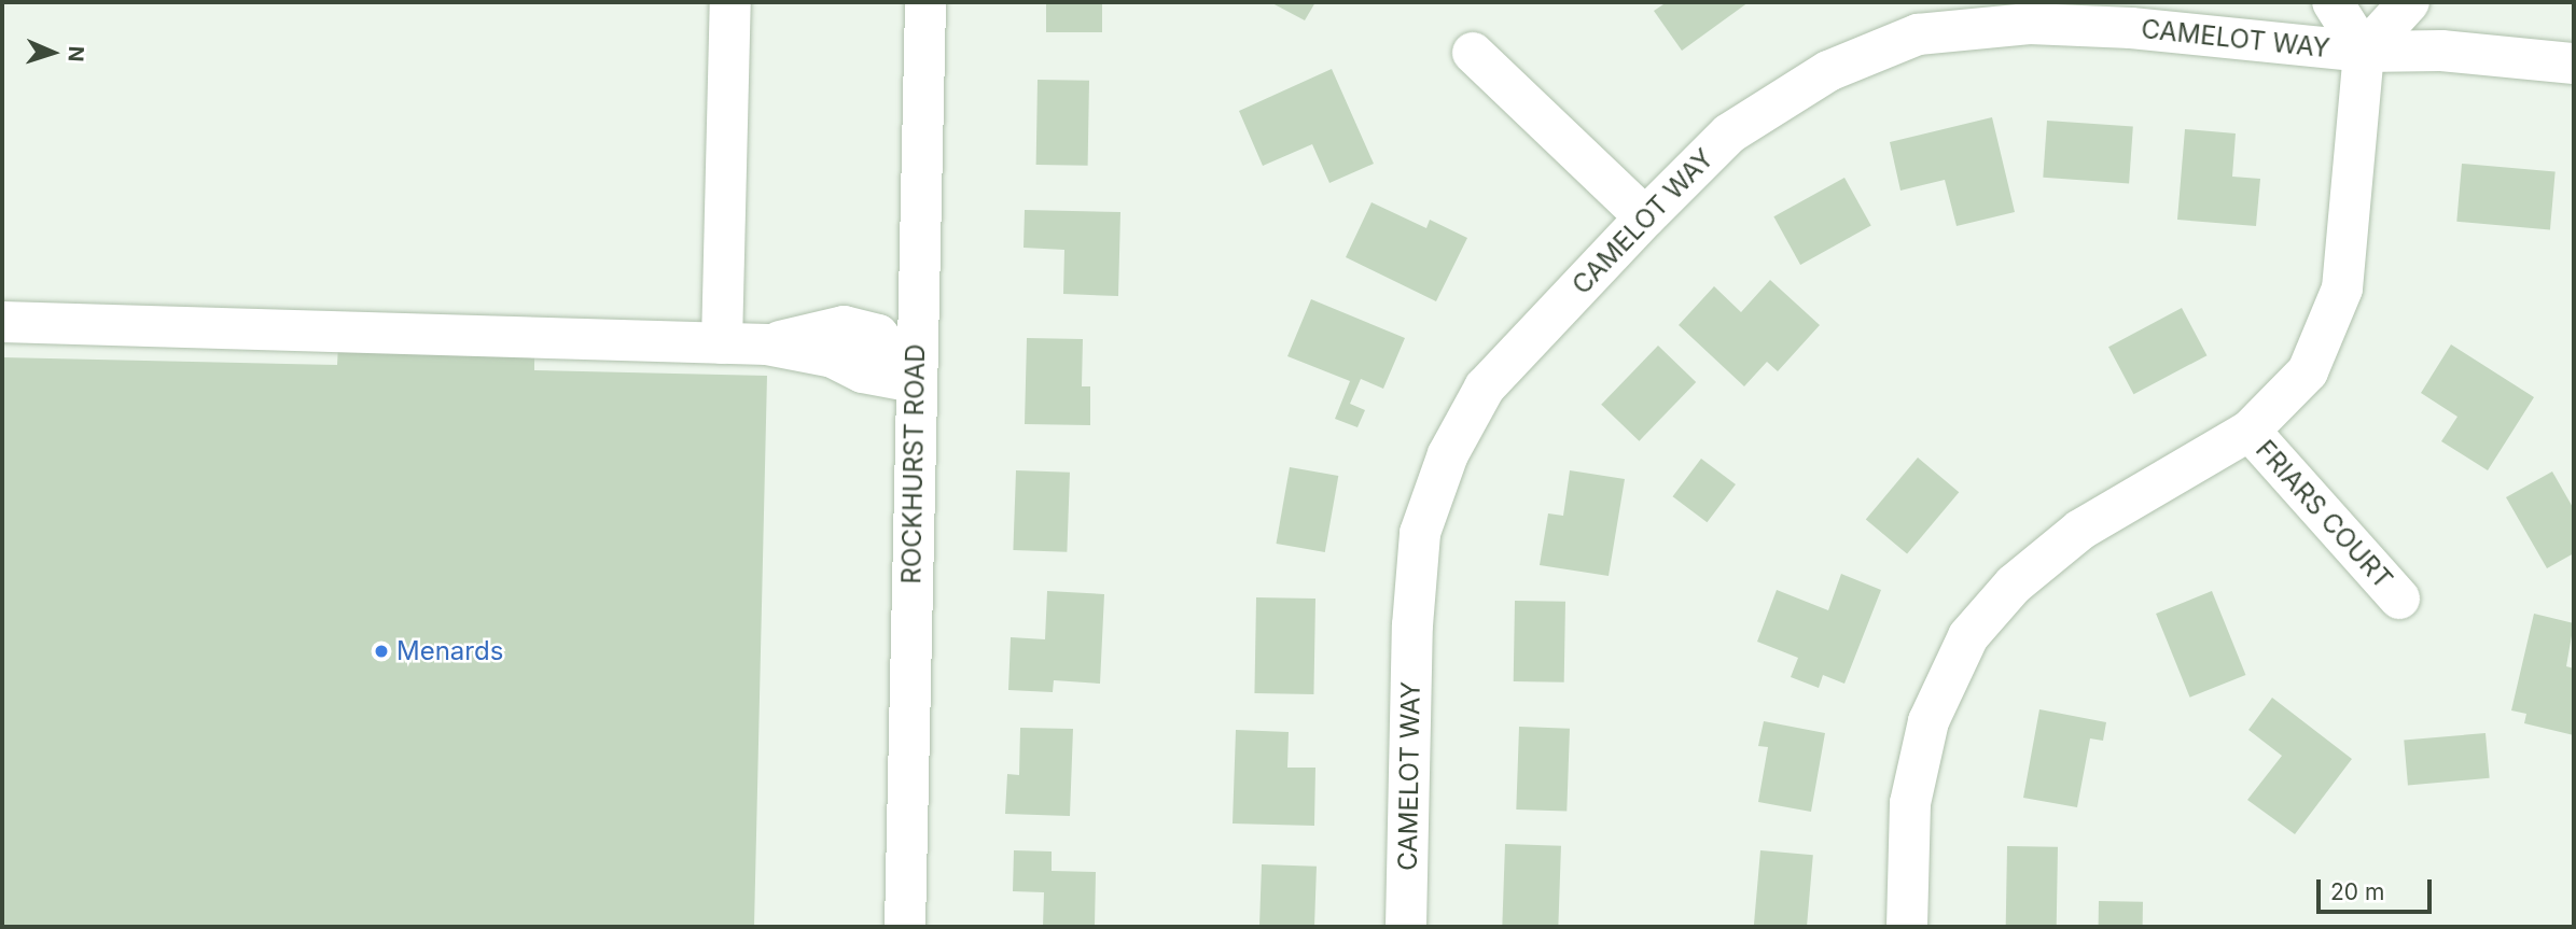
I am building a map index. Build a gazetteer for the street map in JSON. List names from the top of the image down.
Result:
{
  "streets": {
    "street": ["CAMELOT WAY", "ROCKHURST ROAD", "FRIARS COURT"]
  },
  "places": ["Menards"],
  "scale_bar": "20 m",
  "north": "right"
}
